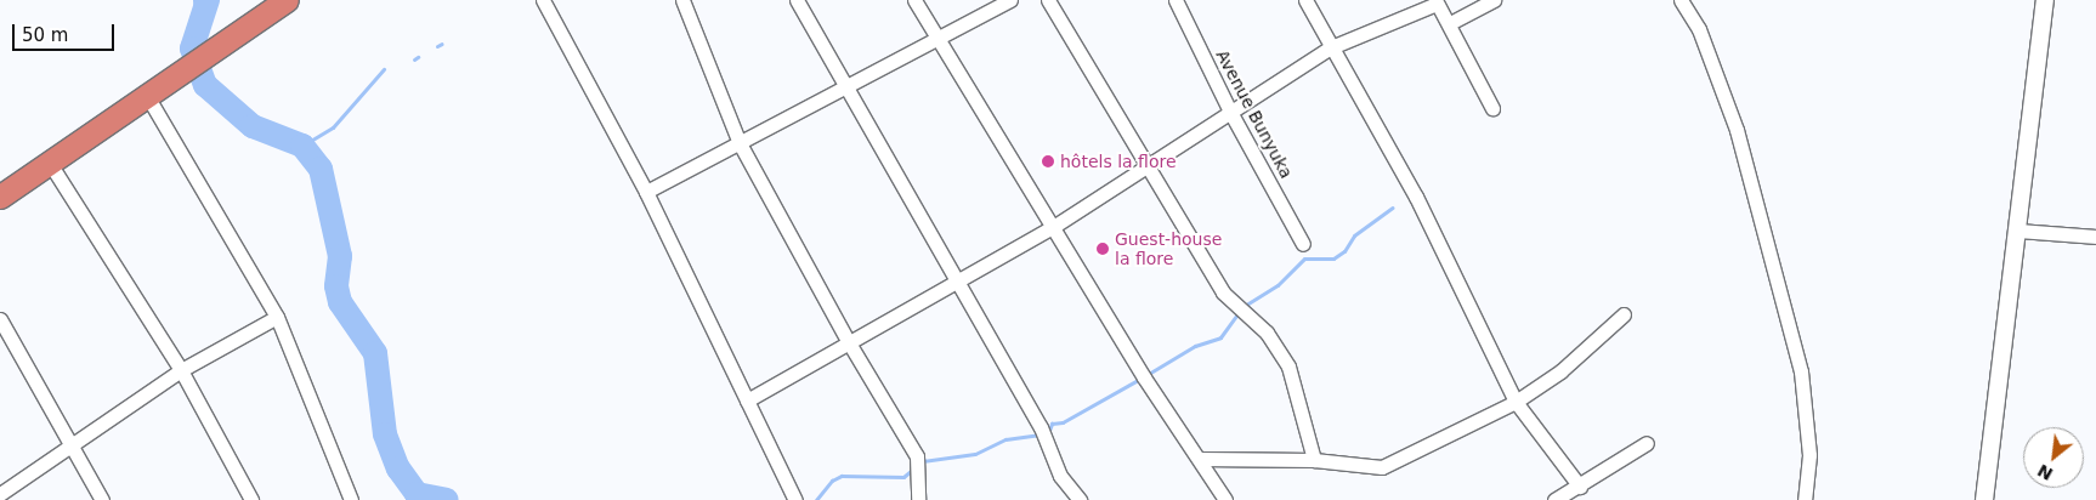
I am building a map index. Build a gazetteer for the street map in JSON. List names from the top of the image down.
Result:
{
  "streets": {
    "street": ["Avenue Bunyuka"]
  },
  "places": ["hôtels la flore", "Guest-house la flore"],
  "scale_bar": "50 m",
  "north": "bottom left"
}
